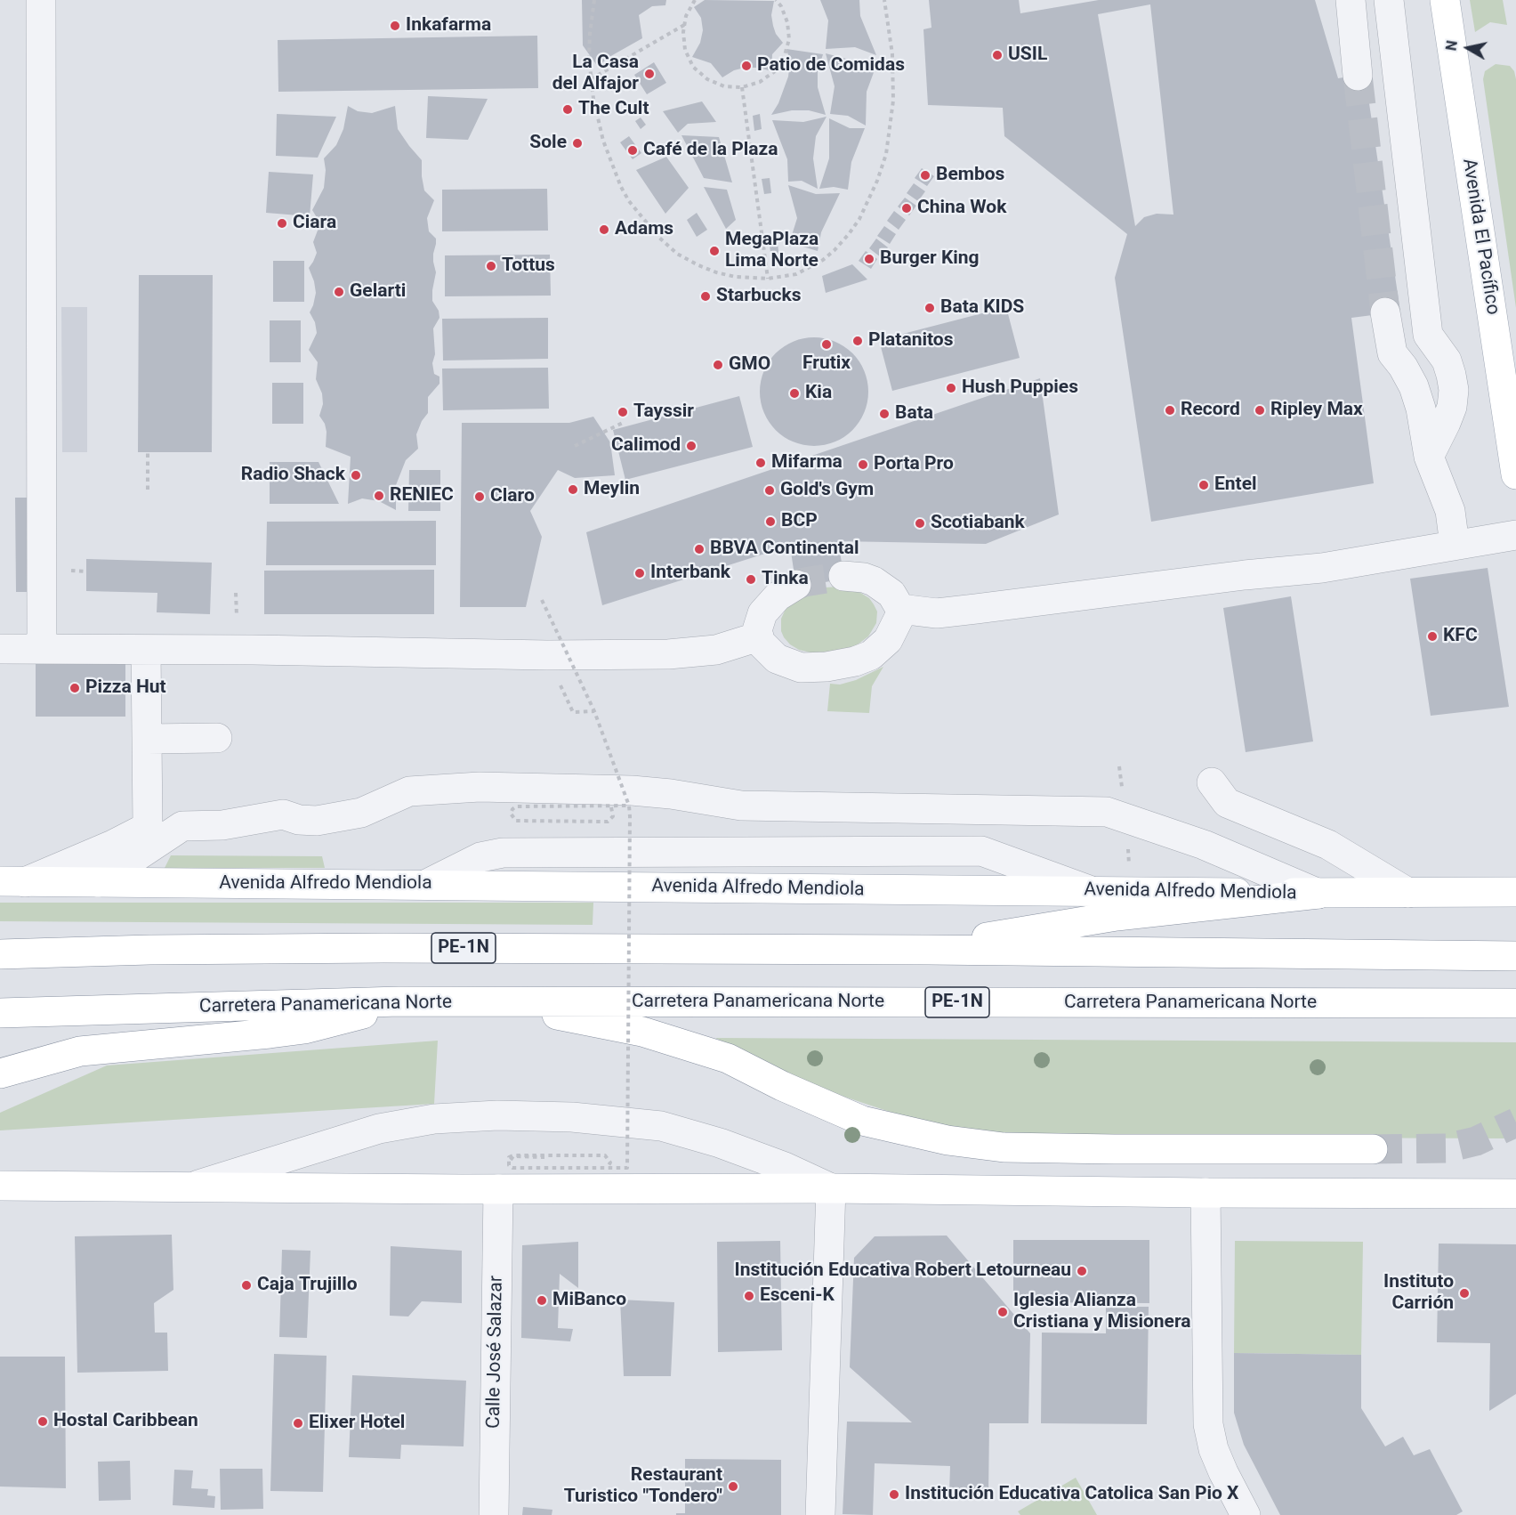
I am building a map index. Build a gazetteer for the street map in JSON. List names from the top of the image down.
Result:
{
  "streets": {
    "main road": [
      "Avenida El Pacífico",
      "Avenida Alfredo Mendiola",
      "PE-1N",
      "Carretera Panamericana Norte"
    ],
    "street": ["Calle José Salazar"]
  },
  "places": [
    "Inkafarma",
    "USIL",
    "Patio de Comidas",
    "La Casa del Alfajor",
    "The Cult",
    "Sole",
    "Café de la Plaza",
    "Bembos",
    "China Wok",
    "Ciara",
    "Adams",
    "MegaPlaza Lima Norte",
    "Burger King",
    "Tottus",
    "Gelarti",
    "Starbucks",
    "Bata KIDS",
    "Platanitos",
    "Frutix",
    "GMO",
    "Hush Puppies",
    "Kia",
    "Record",
    "Ripley Max",
    "Tayssir",
    "Bata",
    "Calimod",
    "Mifarma",
    "Porta Pro",
    "Radio Shack",
    "Entel",
    "Meylin",
    "Gold's Gym",
    "RENIEC",
    "Claro",
    "BCP",
    "Scotiabank",
    "BBVA Continental",
    "Interbank",
    "Tinka",
    "KFC",
    "Pizza Hut",
    "Institución Educativa Robert Letourneau",
    "Caja Trujillo",
    "Instituto Carrión",
    "Esceni-K",
    "MiBanco",
    "Iglesia Alianza Cristiana y Misionera",
    "Hostal Caribbean",
    "Elixer Hotel",
    "Restaurant Turistico \"Tondero\"",
    "Institución Educativa Catolica San Pio X"
  ],
  "north": "left"
}
